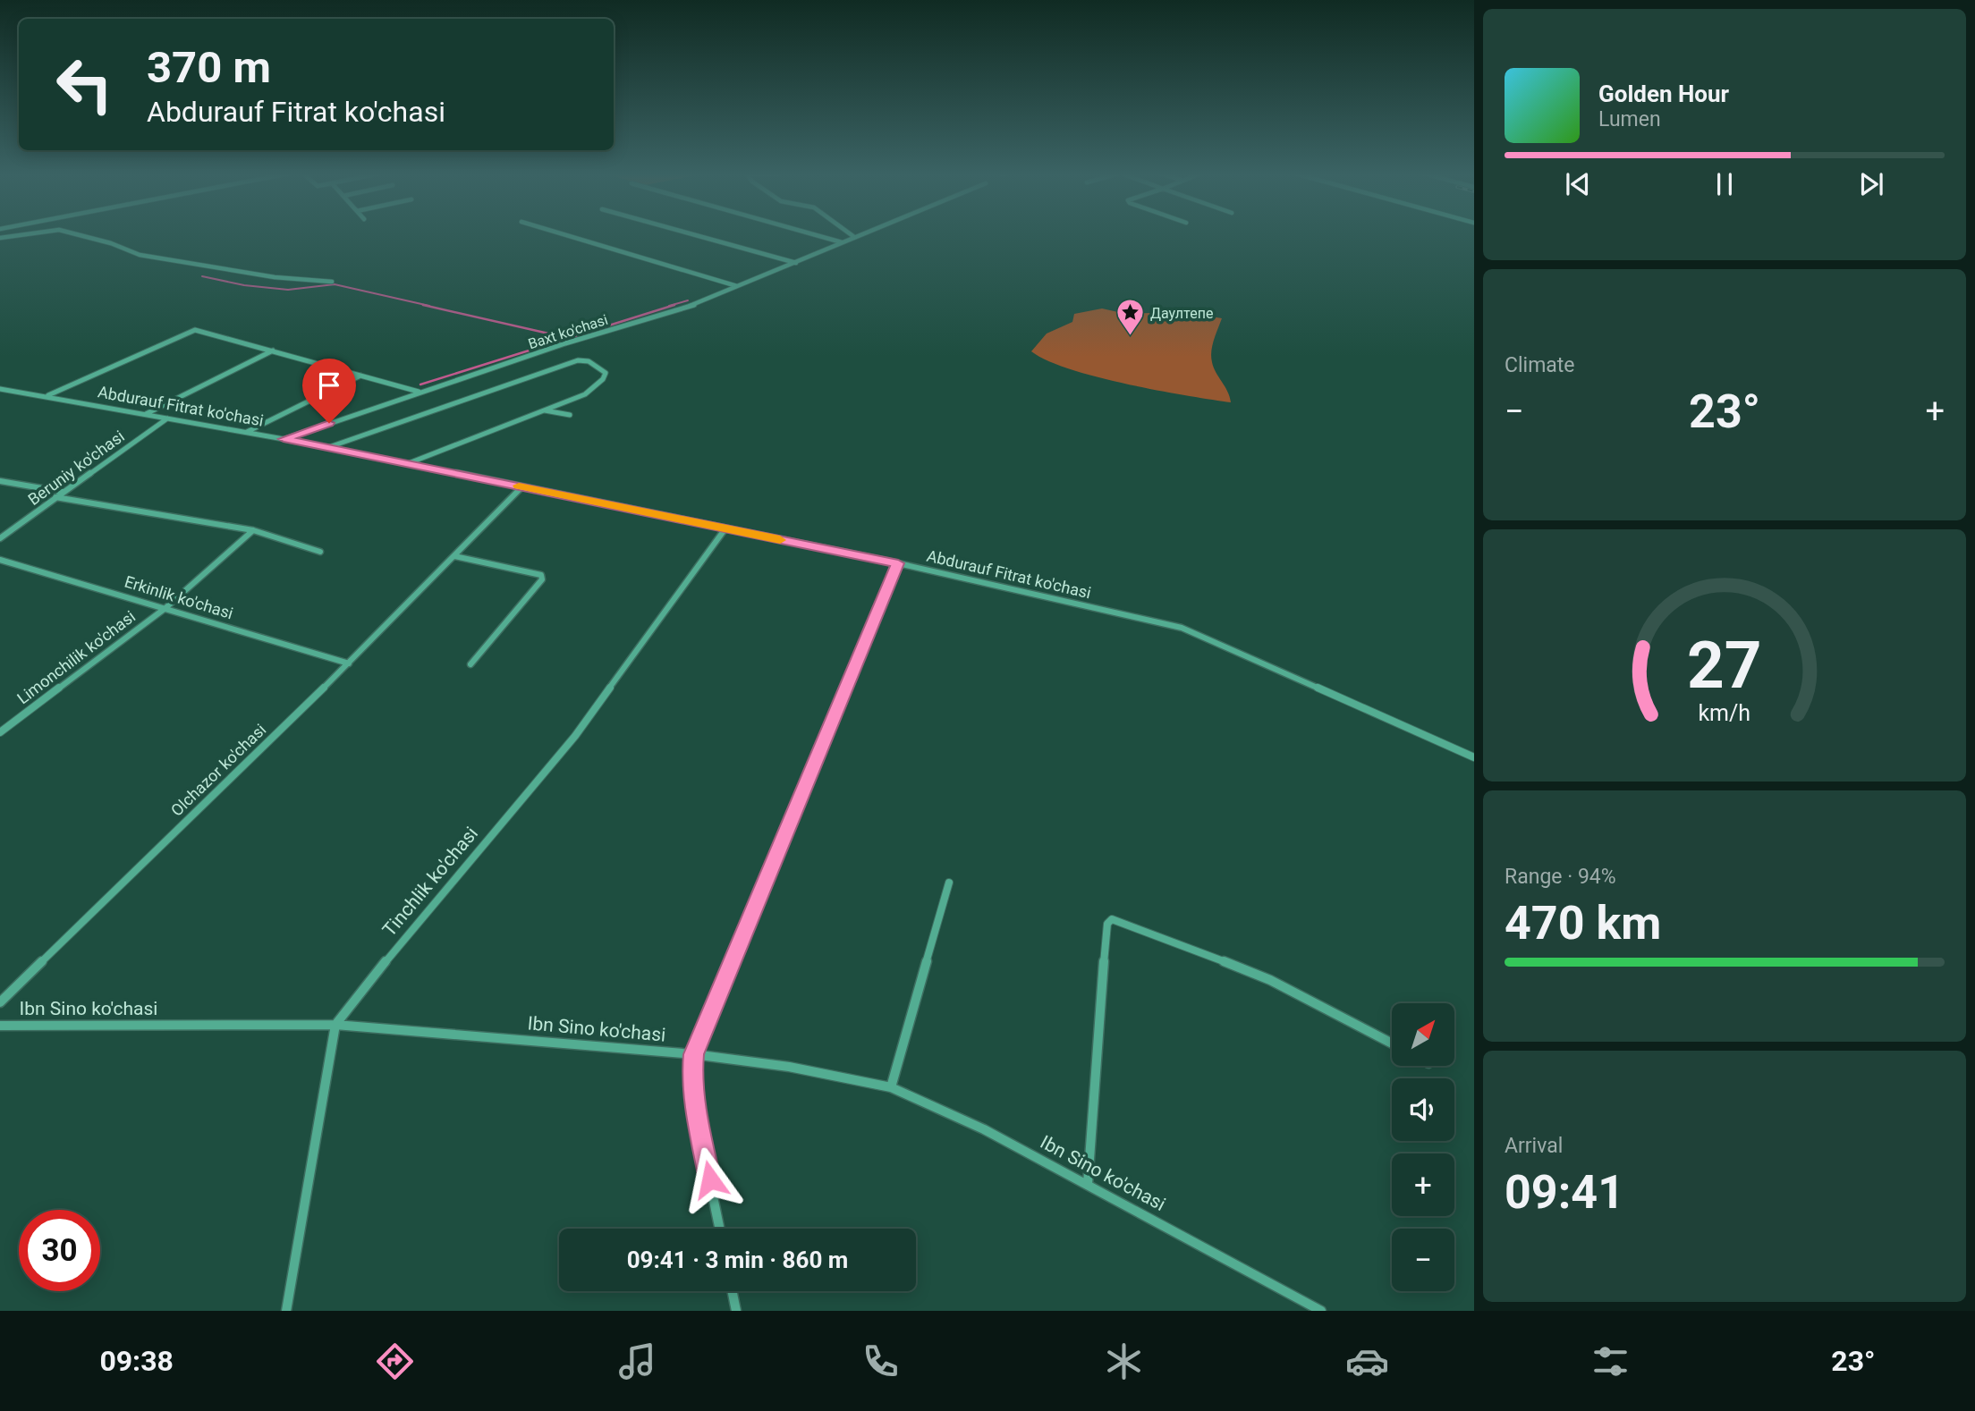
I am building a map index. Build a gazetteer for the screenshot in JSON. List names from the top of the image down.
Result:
{
  "streets": {
    "street": [
      "Baxt ko'chasi",
      "Abdurauf Fitrat ko'chasi",
      "Beruniy ko'chasi",
      "Erkinlik ko'chasi",
      "Limonchilik ko'chasi",
      "Olchazor ko'chasi",
      "Tinchlik ko'chasi",
      "Ibn Sino ko'chasi"
    ]
  },
  "crossings": [
    ["Baxt ko'chasi", "Abdurauf Fitrat ko'chasi"],
    ["Abdurauf Fitrat ko'chasi", "Beruniy ko'chasi"],
    ["Abdurauf Fitrat ko'chasi", "Olchazor ko'chasi"],
    ["Abdurauf Fitrat ko'chasi", "Tinchlik ko'chasi"],
    ["Erkinlik ko'chasi", "Limonchilik ko'chasi"],
    ["Erkinlik ko'chasi", "Olchazor ko'chasi"],
    ["Tinchlik ko'chasi", "Ibn Sino ko'chasi"]
  ],
  "places": {
    "place": ["Даултепе"]
  },
  "north": "top right",
  "page": {
    "turn": ["370 m", "Abdurauf Fitrat ko'chasi"],
    "song": ["Golden Hour", "Lumen"],
    "tile": [
      "Climate",
      ["Range · 94%", "470 km"],
      ["Arrival", "09:41"]
    ],
    "heat": ["−", "23°", "+"],
    "map_buttons": ["+", "−"],
    "limit": "30",
    "trip": "09:41 · 3 min · 860 m",
    "tabs": ["09:38", "23°"],
    "gauge": ["27", "km/h"]
  }
}
